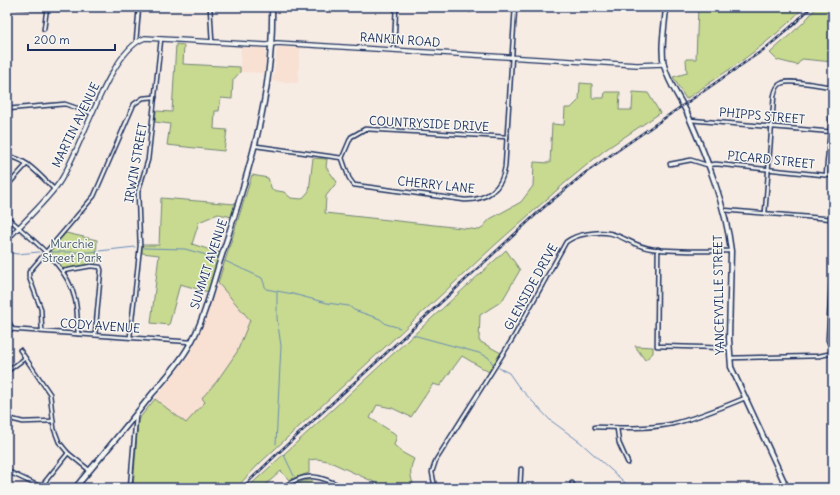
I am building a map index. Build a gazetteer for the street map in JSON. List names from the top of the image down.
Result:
{
  "streets": {
    "main road": ["SUMMIT AVENUE", "YANCEYVILLE STREET"],
    "street": [
      "RANKIN ROAD",
      "PHIPPS STREET",
      "COUNTRYSIDE DRIVE",
      "MARTIN AVENUE",
      "PICARD STREET",
      "IRWIN STREET",
      "CHERRY LANE",
      "GLENSIDE DRIVE",
      "CODY AVENUE"
    ]
  },
  "crossings": [
    ["RANKIN ROAD", "MARTIN AVENUE"],
    ["RANKIN ROAD", "IRWIN STREET"],
    ["RANKIN ROAD", "CHERRY LANE"],
    ["RANKIN ROAD", "SUMMIT AVENUE"],
    ["RANKIN ROAD", "YANCEYVILLE STREET"],
    ["PHIPPS STREET", "YANCEYVILLE STREET"],
    ["COUNTRYSIDE DRIVE", "CHERRY LANE"],
    ["PICARD STREET", "YANCEYVILLE STREET"],
    ["IRWIN STREET", "CODY AVENUE"],
    ["SUMMIT AVENUE", "CODY AVENUE"],
    ["GLENSIDE DRIVE", "YANCEYVILLE STREET"]
  ],
  "parks": ["Murchie Street Park"],
  "scale_bar": "200 m"
}
